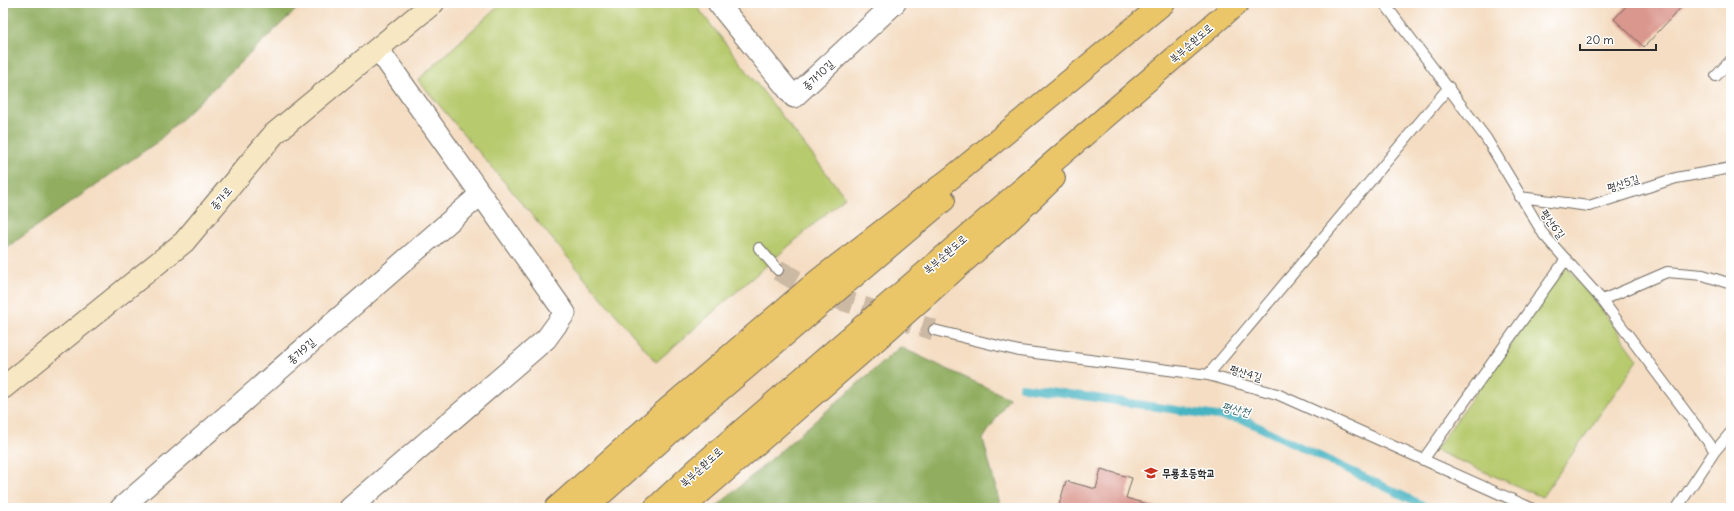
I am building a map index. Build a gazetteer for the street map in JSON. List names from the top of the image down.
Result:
{
  "streets": {
    "main road": ["북부순환도로", "종가로"],
    "street": ["종가10길", "종가9길"],
    "lane": ["평산5길", "평산6길", "평산4길"]
  },
  "crossings": [
    ["평산5길", "평산6길"]
  ],
  "water": ["평산천"],
  "places": {
    "school or university": ["무룡초등학교"]
  },
  "scale_bar": "20 m"
}
